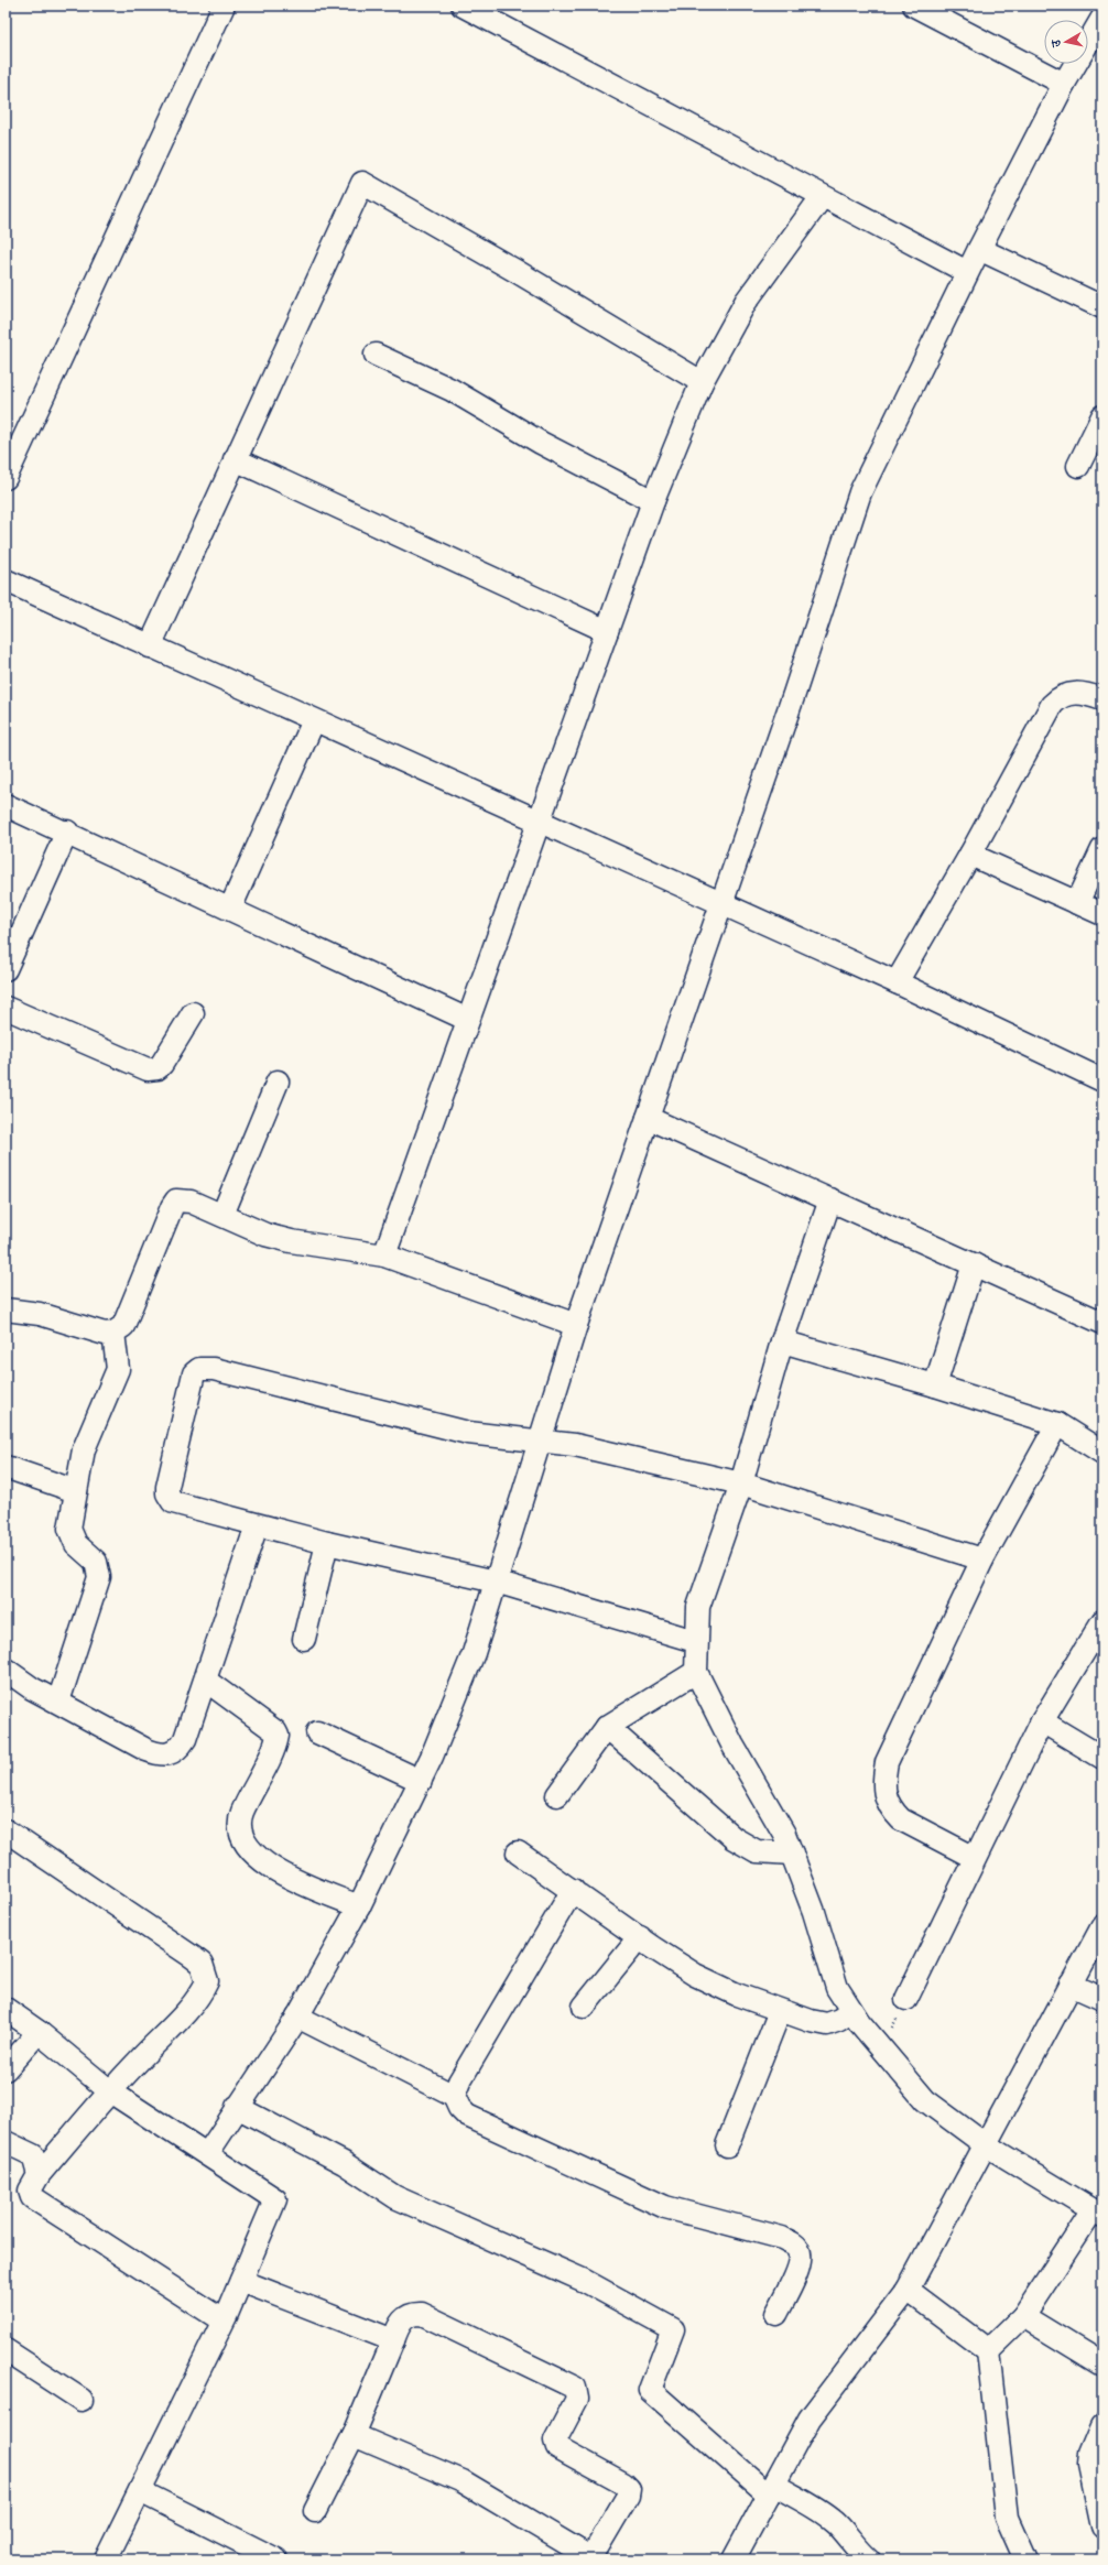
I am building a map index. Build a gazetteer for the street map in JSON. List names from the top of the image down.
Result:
{
  "north": "left"
}
